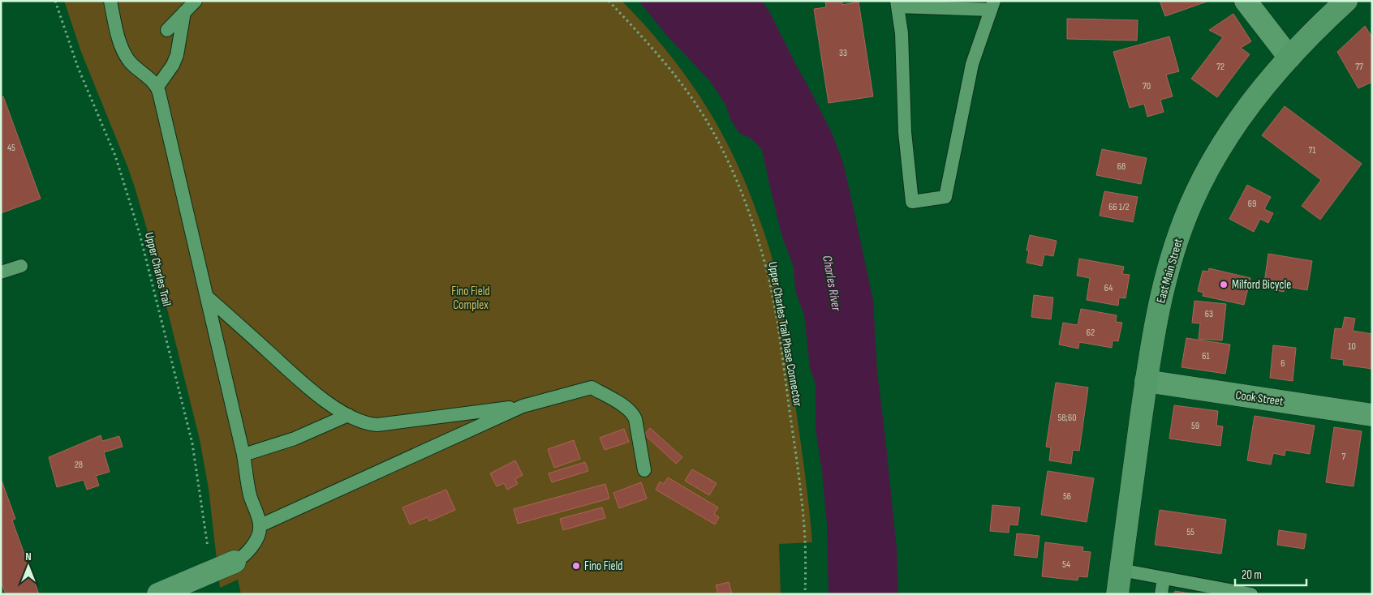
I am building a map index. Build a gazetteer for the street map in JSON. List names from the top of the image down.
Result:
{
  "streets": {
    "main road": ["East Main Street"],
    "street": ["Cook Street"],
    "path": ["Upper Charles Trail", "Upper Charles Trail Phase Connector"]
  },
  "crossings": [
    ["East Main Street", "Cook Street"]
  ],
  "water": ["Charles River"],
  "parks": ["Fino Field Complex"],
  "places": ["Milford Bicycle", "Fino Field"],
  "house_numbers": [
    "33",
    "72",
    "77",
    "70",
    "45",
    "71",
    "68",
    "69",
    "66 1/2",
    "64",
    "63",
    "62",
    "10",
    "61",
    "6",
    "58;60",
    "59",
    "7",
    "28",
    "56",
    "55",
    "54"
  ],
  "scale_bar": "20 m",
  "north": "top"
}
